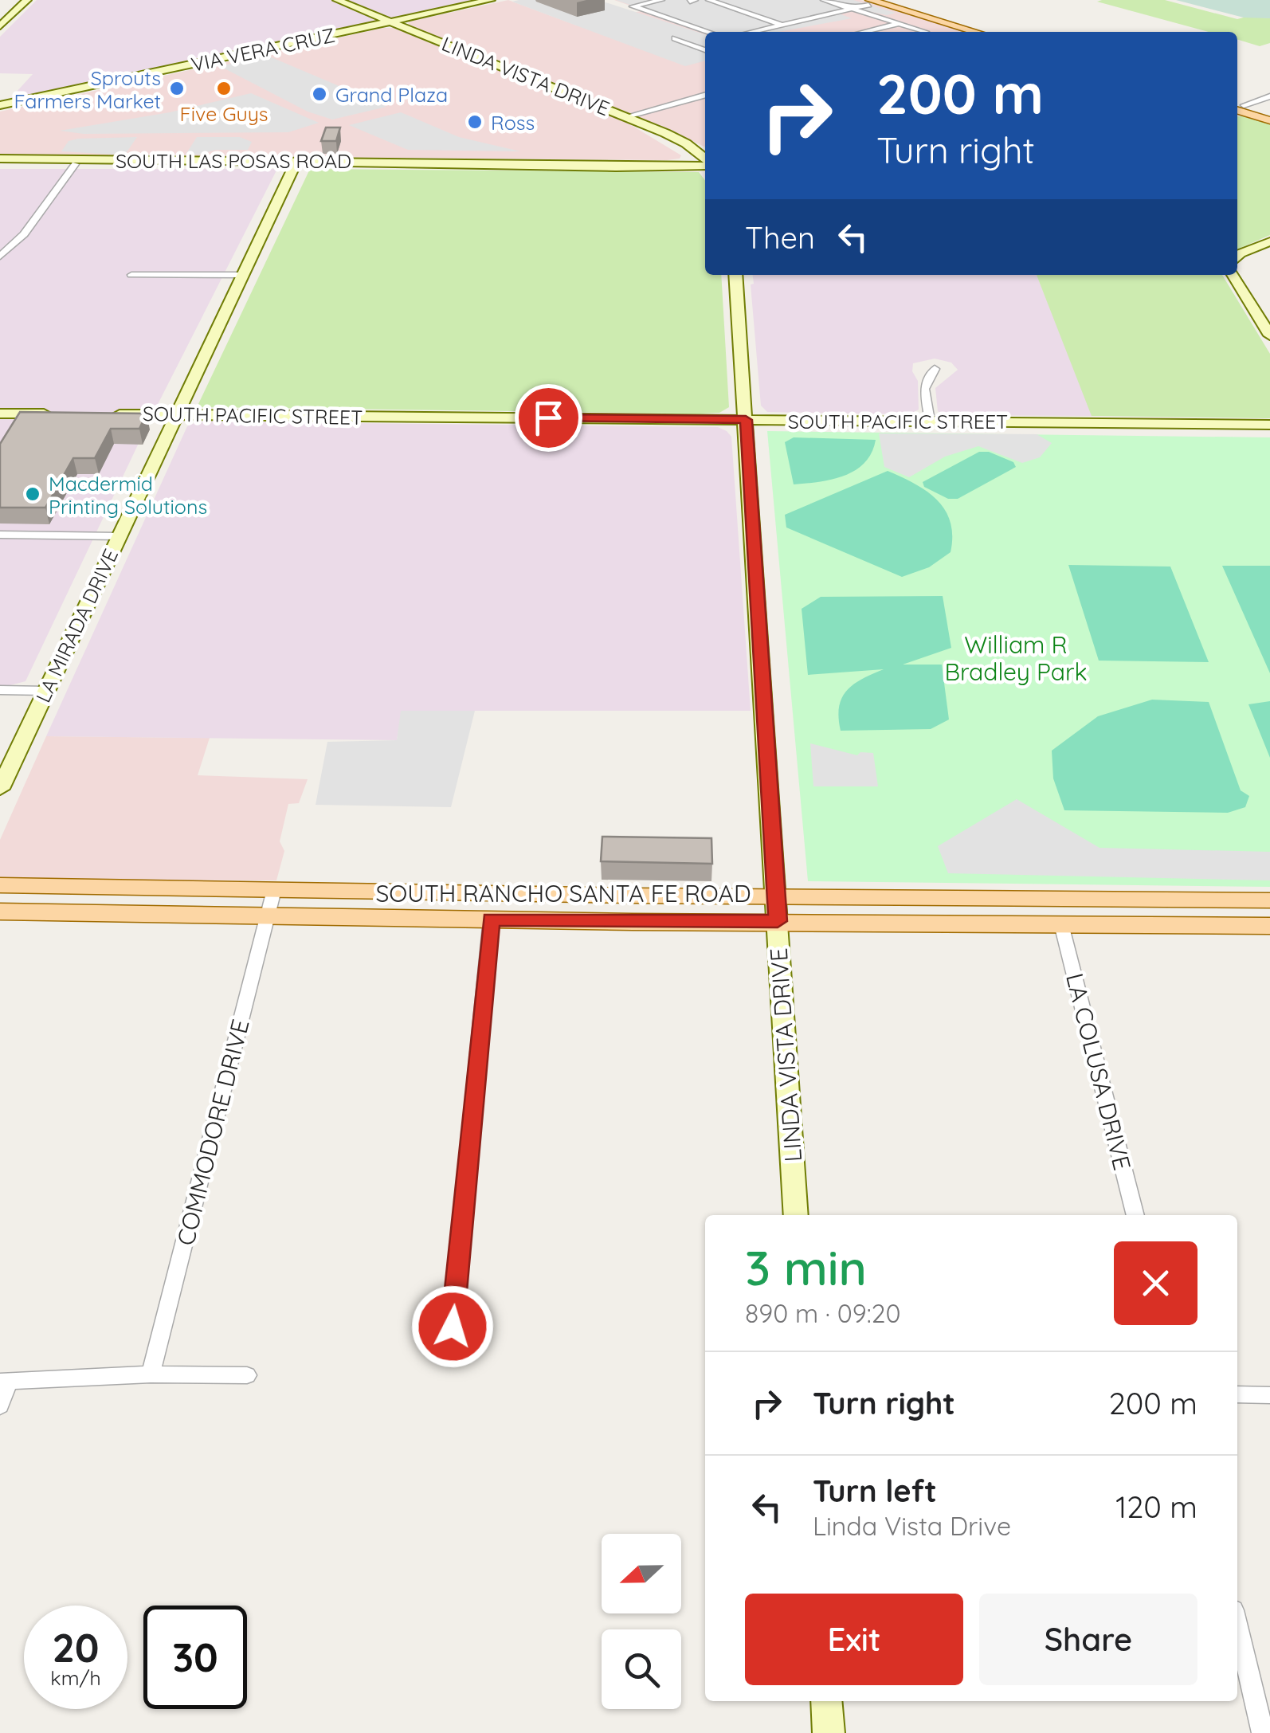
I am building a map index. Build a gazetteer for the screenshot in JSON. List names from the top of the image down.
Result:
{
  "streets": {
    "main road": [
      "VIA VERA CRUZ",
      "LINDA VISTA DRIVE",
      "SOUTH LAS POSAS ROAD",
      "SOUTH PACIFIC STREET",
      "LA MIRADA DRIVE",
      "SOUTH RANCHO SANTA FE ROAD"
    ],
    "street": ["LA COLUSA DRIVE", "COMMODORE DRIVE"]
  },
  "crossings": [
    ["VIA VERA CRUZ", "LINDA VISTA DRIVE"],
    ["LINDA VISTA DRIVE", "SOUTH PACIFIC STREET"],
    ["LINDA VISTA DRIVE", "SOUTH RANCHO SANTA FE ROAD"],
    ["SOUTH LAS POSAS ROAD", "LA MIRADA DRIVE"],
    ["SOUTH PACIFIC STREET", "LA MIRADA DRIVE"],
    ["SOUTH RANCHO SANTA FE ROAD", "LA COLUSA DRIVE"],
    ["SOUTH RANCHO SANTA FE ROAD", "COMMODORE DRIVE"]
  ],
  "parks": ["William R Bradley Park"],
  "places": [
    "Sprouts Farmers Market",
    "Five Guys",
    "Grand Plaza",
    "Ross",
    "Macdermid Printing Solutions"
  ],
  "north": "left",
  "page": {
    "turn": ["200 m", "Turn right"],
    "then": "Then",
    "heading": ["3 min", "890 m · 09:20"],
    "list": [
      {
        "name": "Turn right",
        "value": "200 m"
      },
      {
        "name": "Turn left",
        "note": "Linda Vista Drive",
        "value": "120 m"
      }
    ],
    "buttons": ["Exit", "Share"],
    "speed": "20 km/h",
    "limit": "30"
  }
}
